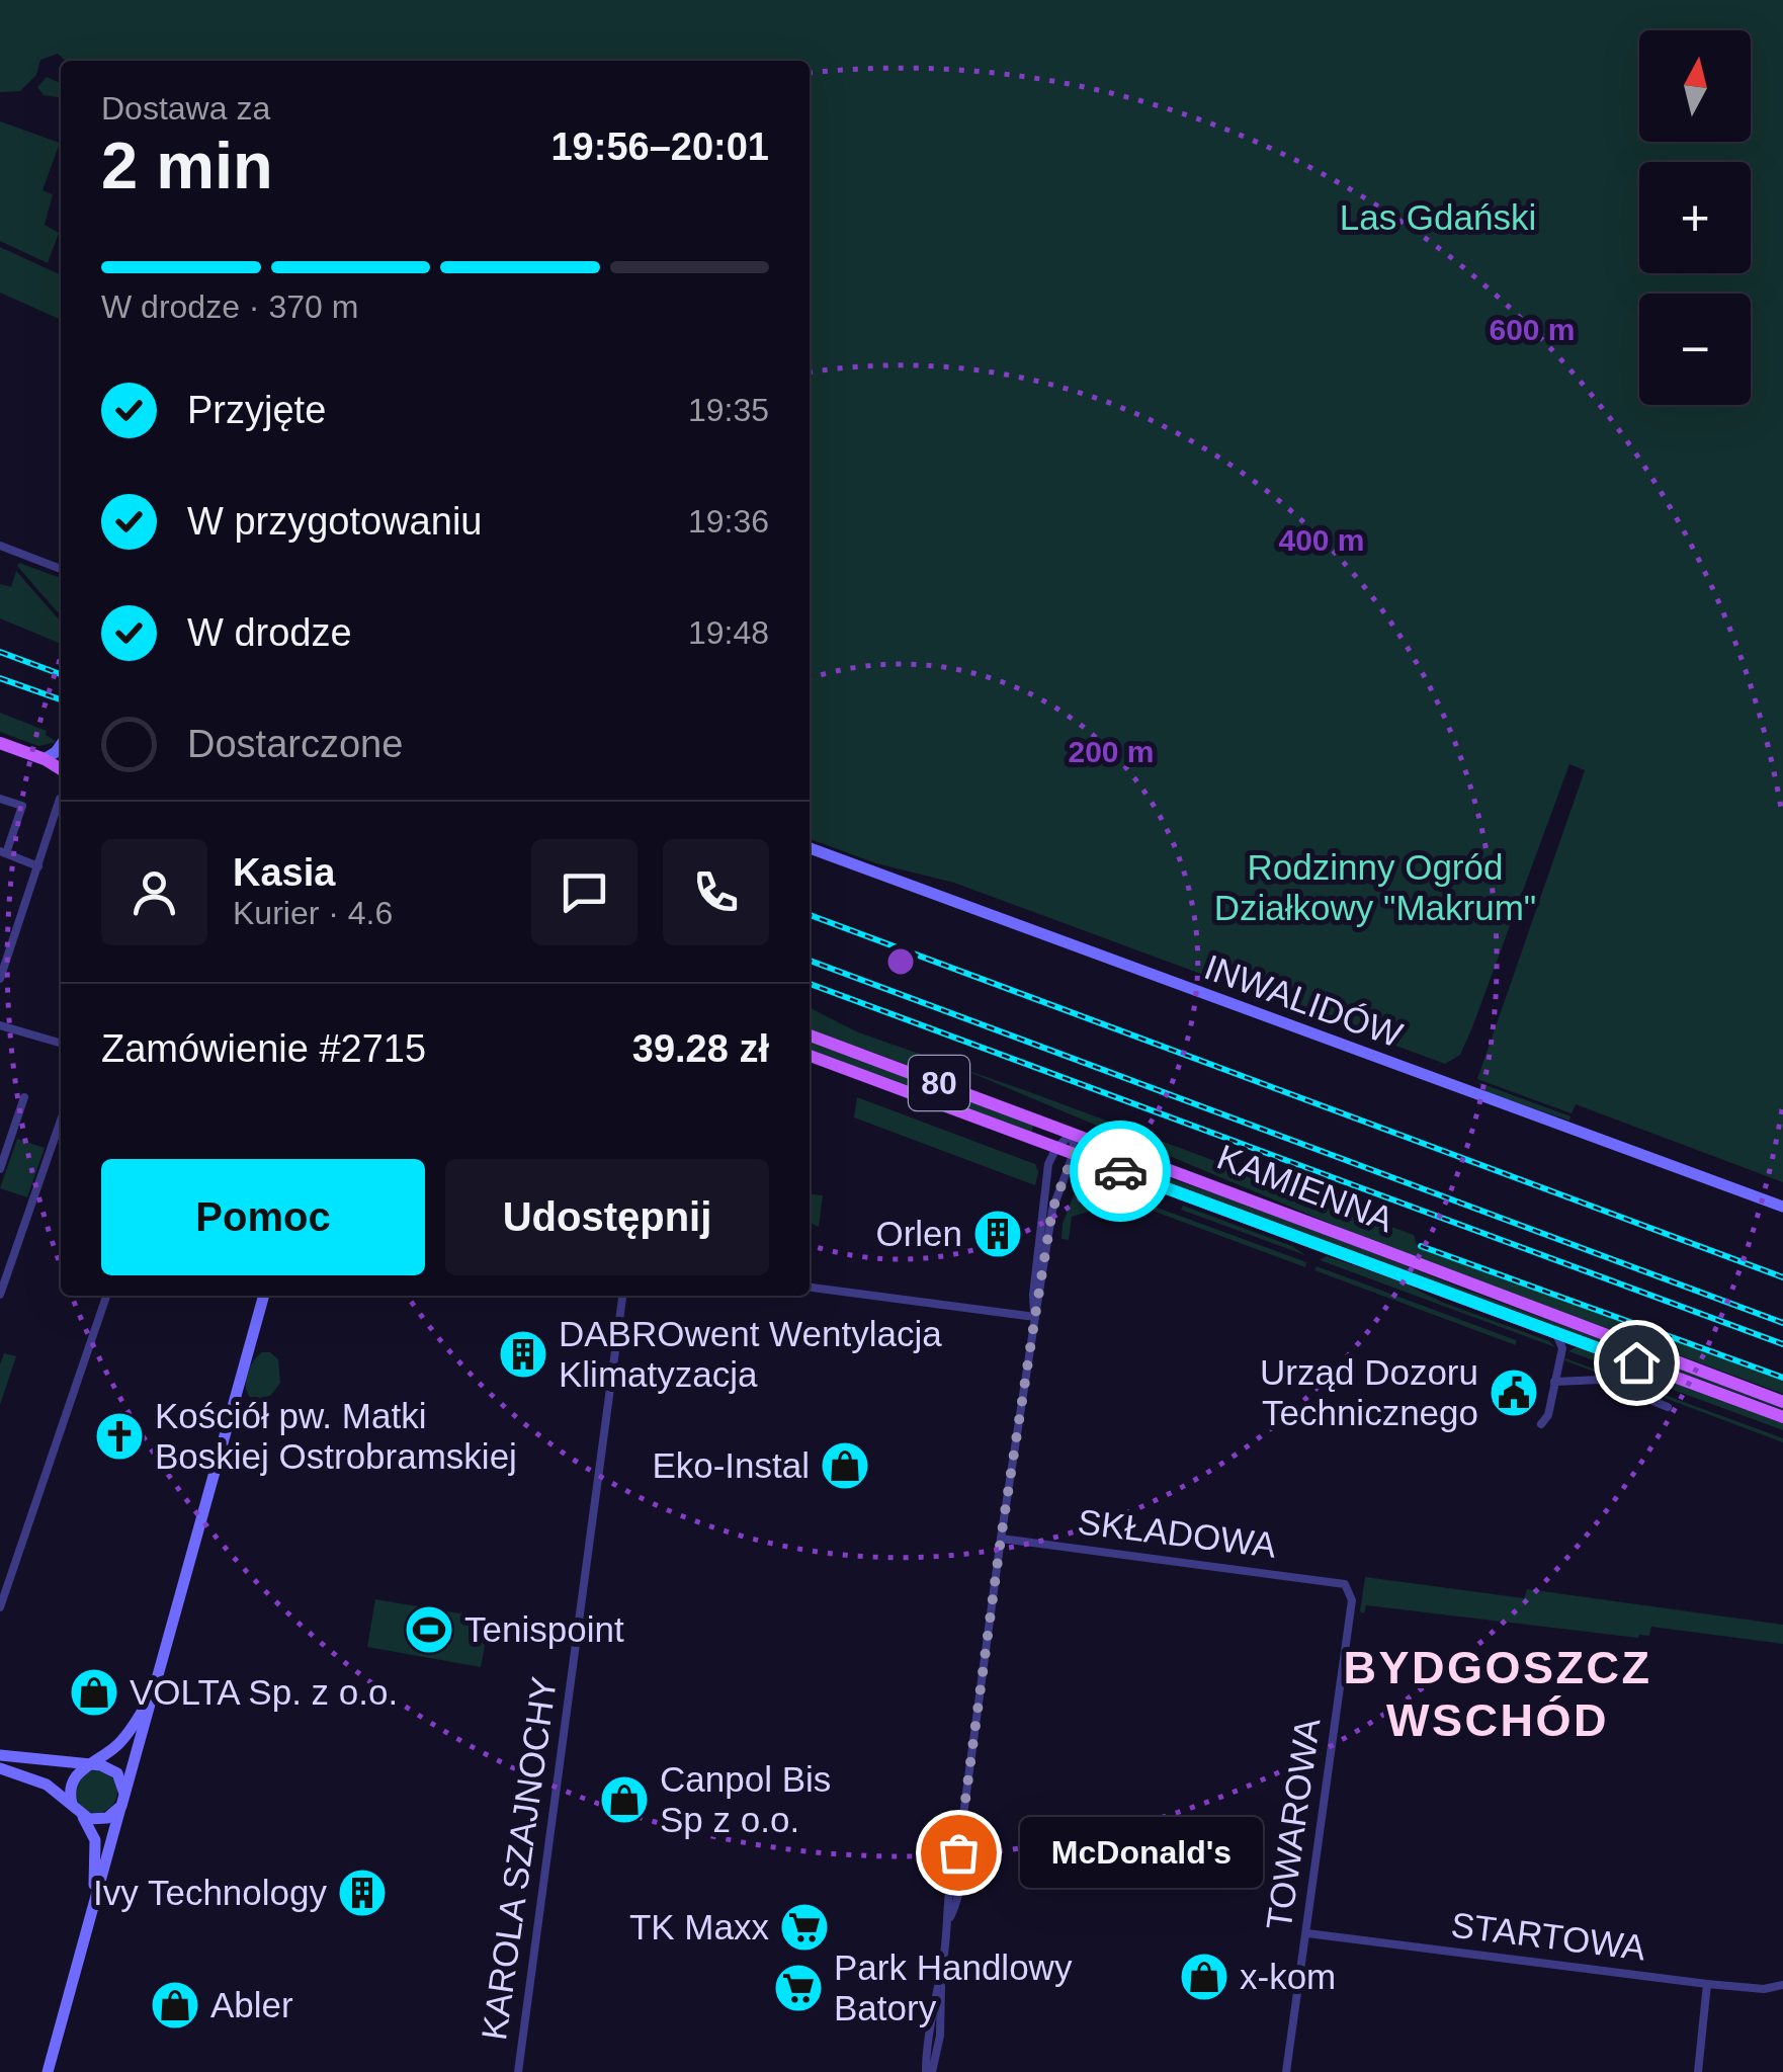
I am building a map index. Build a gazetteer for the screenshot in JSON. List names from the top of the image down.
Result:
{
  "streets": {
    "main road": ["80", "KAMIENNA"],
    "street": [
      "INWALIDÓW",
      "SKŁADOWA",
      "TOWAROWA",
      "KAROLA SZAJNOCHY",
      "STARTOWA"
    ]
  },
  "crossings": [
    ["SKŁADOWA", "TOWAROWA"],
    ["TOWAROWA", "STARTOWA"]
  ],
  "districts": ["BYDGOSZCZ WSCHÓD"],
  "parks": ["Las Gdański", "Rodzinny Ogród Działkowy \"Makrum\""],
  "places": {
    "building": ["Orlen", "DABROwent Wentylacja Klimatyzacja", "Ivy Technology"],
    "public building": ["Urząd Dozoru Technicznego"],
    "church": ["Kościół pw. Matki Boskiej Ostrobramskiej"],
    "shop": [
      "Eko-Instal",
      "VOLTA Sp. z o.o.",
      "Canpol Bis Sp z o.o.",
      "x-kom",
      "Abler"
    ],
    "sports": ["Tenispoint"],
    "other": ["McDonald's"],
    "supermarket": ["TK Maxx", "Park Handlowy Batory"]
  },
  "north": "top",
  "page": {
    "map_buttons": ["+", "−"],
    "heading": ["2 min", "Dostawa za", "19:56–20:01"],
    "panel": [
      "Kasia",
      "Kurier · 4.6",
      "Zamówienie #2715",
      "39.28 zł"
    ],
    "bar": "W drodze · 370 m",
    "list": [
      ["Przyjęte", "19:35"],
      ["W przygotowaniu", "19:36"],
      ["W drodze", "19:48"],
      "Dostarczone"
    ],
    "buttons": ["Pomoc", "Udostępnij"],
    "bubble": "McDonald's"
  },
  "rings": ["600 m", "400 m", "200 m"]
}
